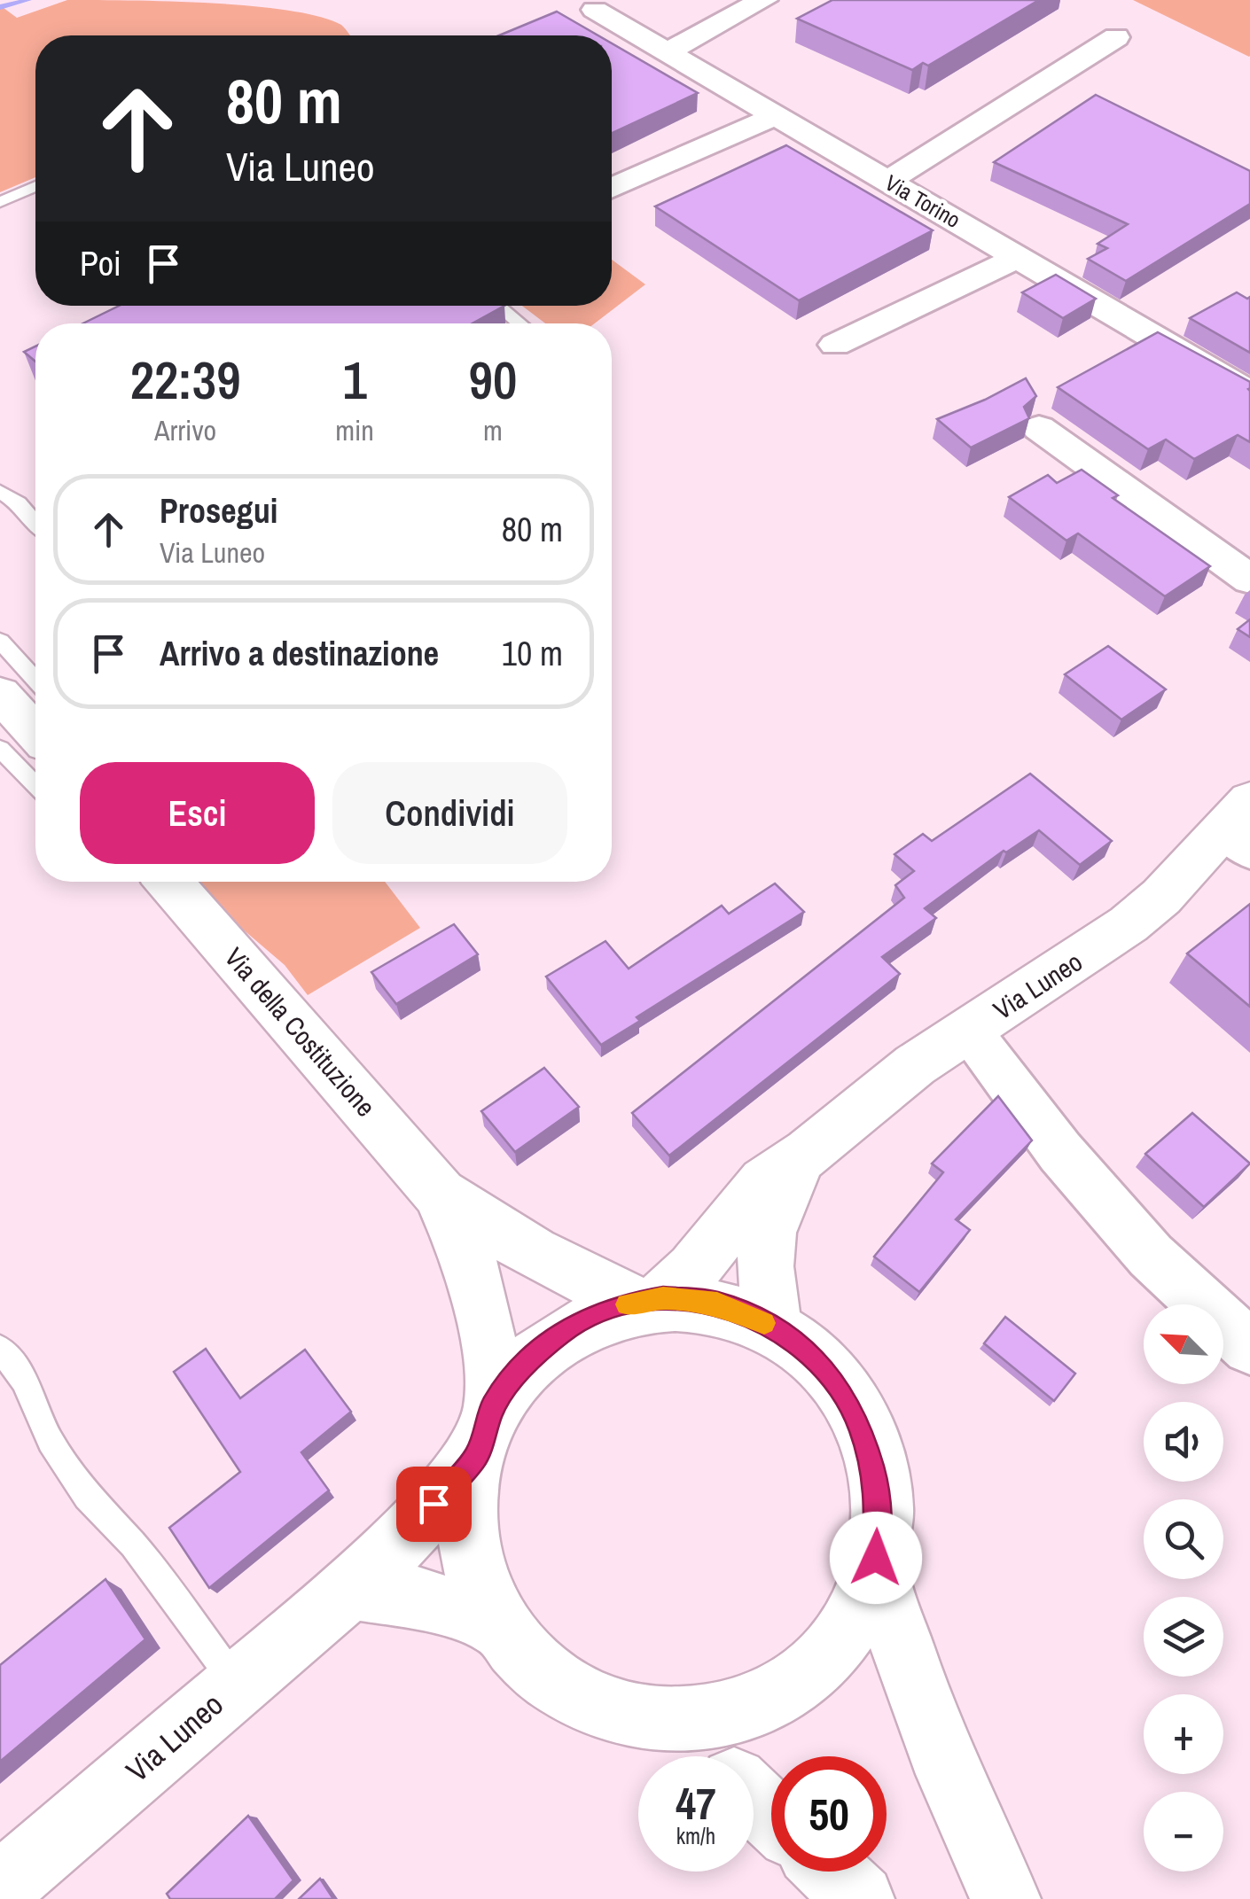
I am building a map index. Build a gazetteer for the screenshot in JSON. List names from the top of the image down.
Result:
{
  "streets": {
    "main road": ["Via Luneo", "Via della Costituzione"],
    "street": ["Via Torino"]
  },
  "crossings": [
    ["Via Luneo", "Via della Costituzione"]
  ],
  "north": "top left",
  "page": {
    "turn": ["80 m", "Via Luneo"],
    "then": "Poi",
    "eta": [
      "22:39",
      "Arrivo",
      "1",
      "min",
      "90",
      "m"
    ],
    "list": [
      {
        "name": "Prosegui",
        "note": "Via Luneo",
        "value": "80 m"
      },
      {
        "name": "Arrivo a destinazione",
        "value": "10 m"
      }
    ],
    "buttons": ["Esci", "Condividi"],
    "map_buttons": ["+", "−"],
    "speed": "47 km/h",
    "limit": "50"
  }
}
